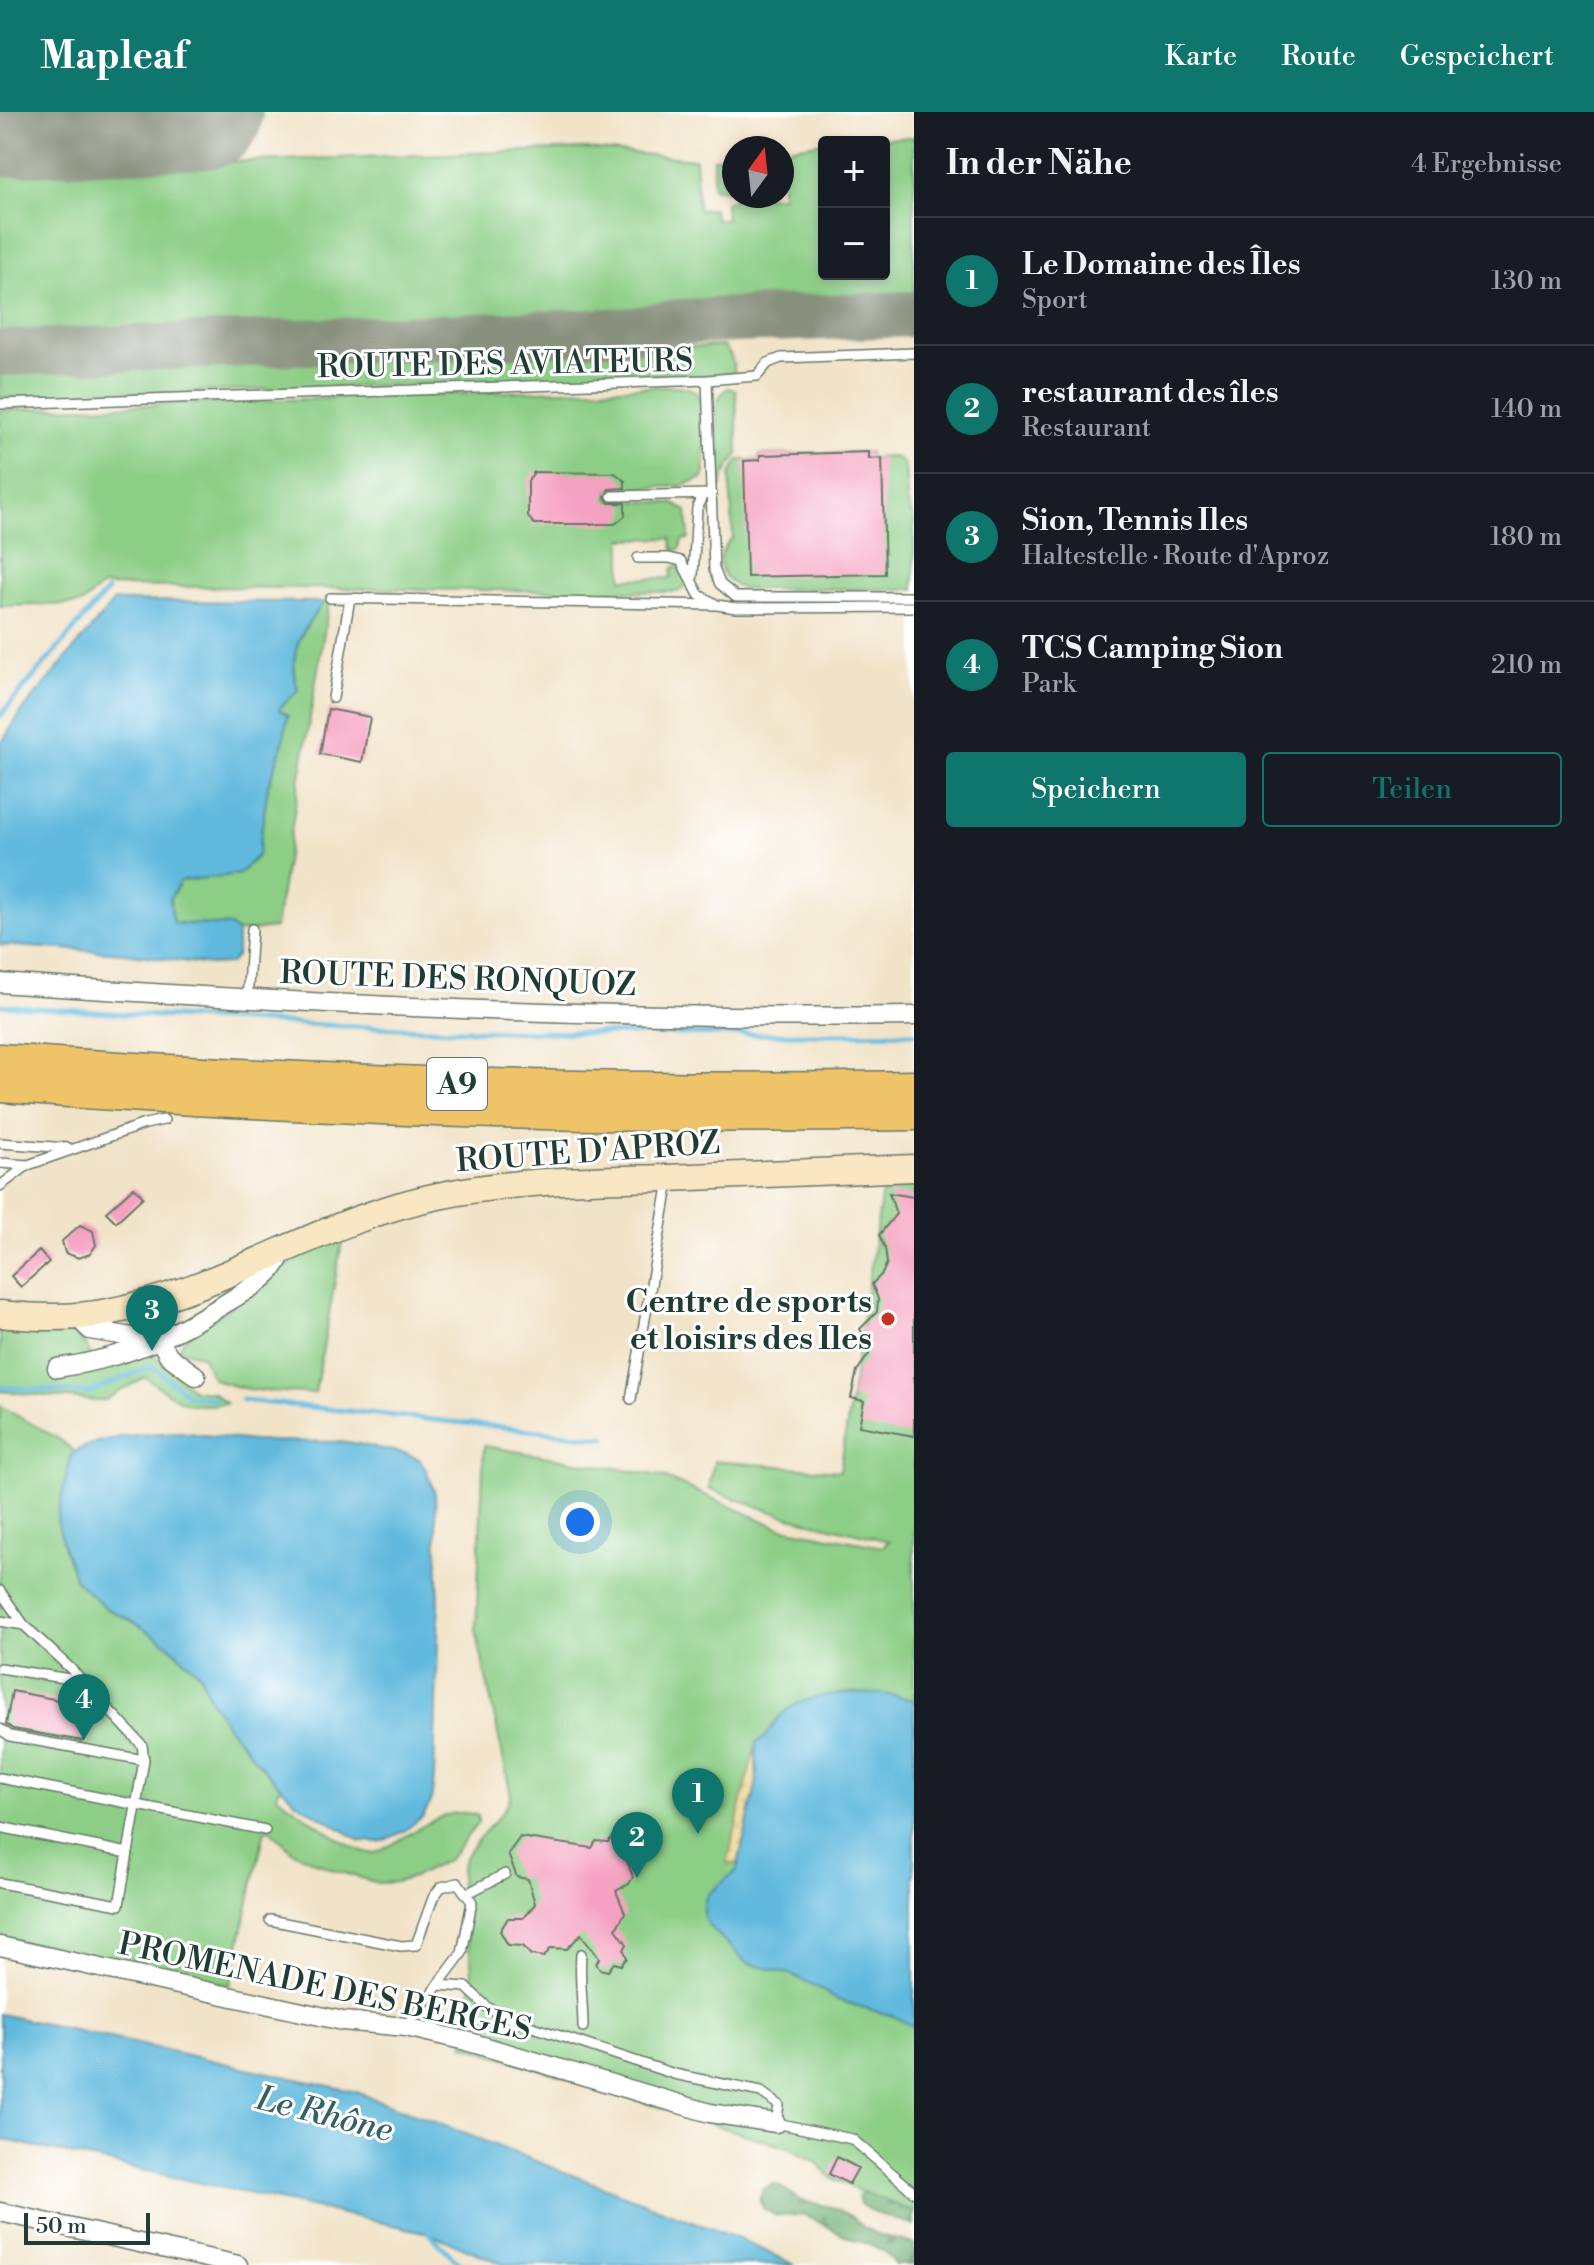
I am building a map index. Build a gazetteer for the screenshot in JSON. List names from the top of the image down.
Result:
{
  "streets": {
    "highway": ["A9"],
    "street": ["ROUTE DES RONQUOZ", "ROUTE D'APROZ", "PROMENADE DES BERGES"],
    "lane": ["ROUTE DES AVIATEURS"]
  },
  "water": ["Le Rhône"],
  "places": ["Centre de sports et loisirs des Iles"],
  "scale_bar": "50 m",
  "north": "top",
  "page": {
    "header": "Mapleaf",
    "nav": ["Karte", "Route", "Gespeichert"],
    "heading": ["In der Nähe", "4 Ergebnisse"],
    "map_buttons": ["+", "−"],
    "list": [
      {
        "mark": "1",
        "name": "Le Domaine des Îles",
        "note": "Sport",
        "value": "130 m"
      },
      {
        "mark": "2",
        "name": "restaurant des îles",
        "note": "Restaurant",
        "value": "140 m"
      },
      {
        "mark": "3",
        "name": "Sion, Tennis Iles",
        "note": "Haltestelle · Route d'Aproz",
        "value": "180 m"
      },
      {
        "mark": "4",
        "name": "TCS Camping Sion",
        "note": "Park",
        "value": "210 m"
      }
    ],
    "buttons": ["Speichern", "Teilen"],
    "pins": [
      "3",
      "4",
      "1",
      "2"
    ],
    "scale": "50 m"
  }
}
